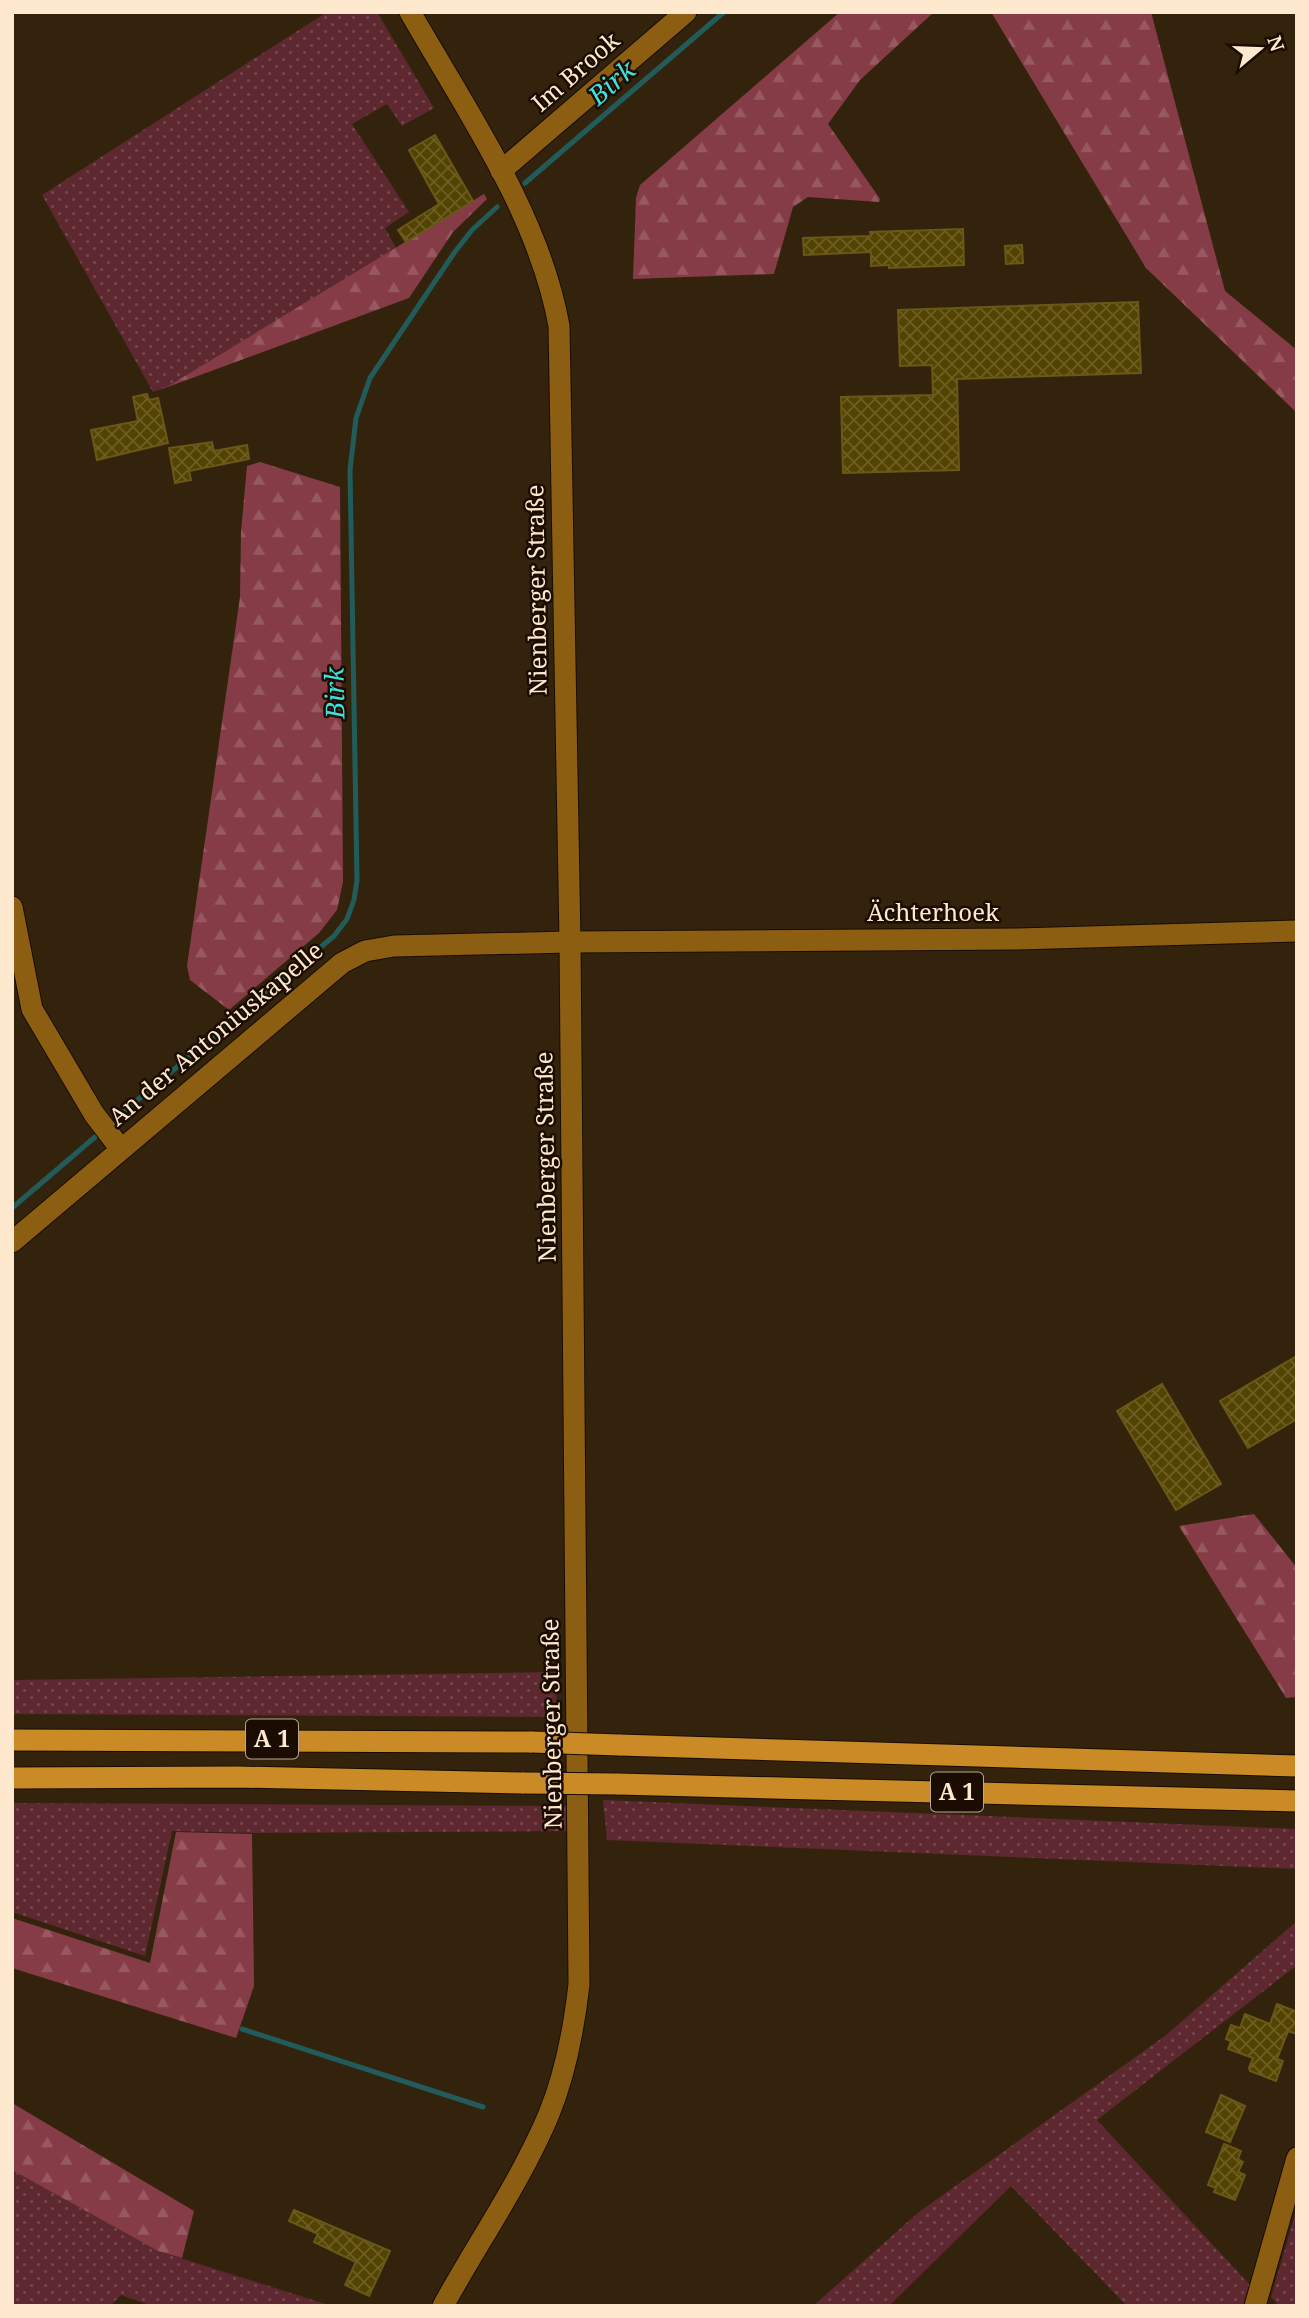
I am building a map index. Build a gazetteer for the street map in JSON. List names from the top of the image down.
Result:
{
  "streets": {
    "highway": ["A 1"],
    "street": [
      "Im Brook",
      "Nienberger Straße",
      "Ächterhoek",
      "An der Antoniuskapelle"
    ]
  },
  "crossings": [
    ["Im Brook", "Nienberger Straße"],
    ["Nienberger Straße", "Ächterhoek"],
    ["Nienberger Straße", "An der Antoniuskapelle"],
    ["Ächterhoek", "An der Antoniuskapelle"]
  ],
  "water": ["Birk"],
  "north": "right"
}
